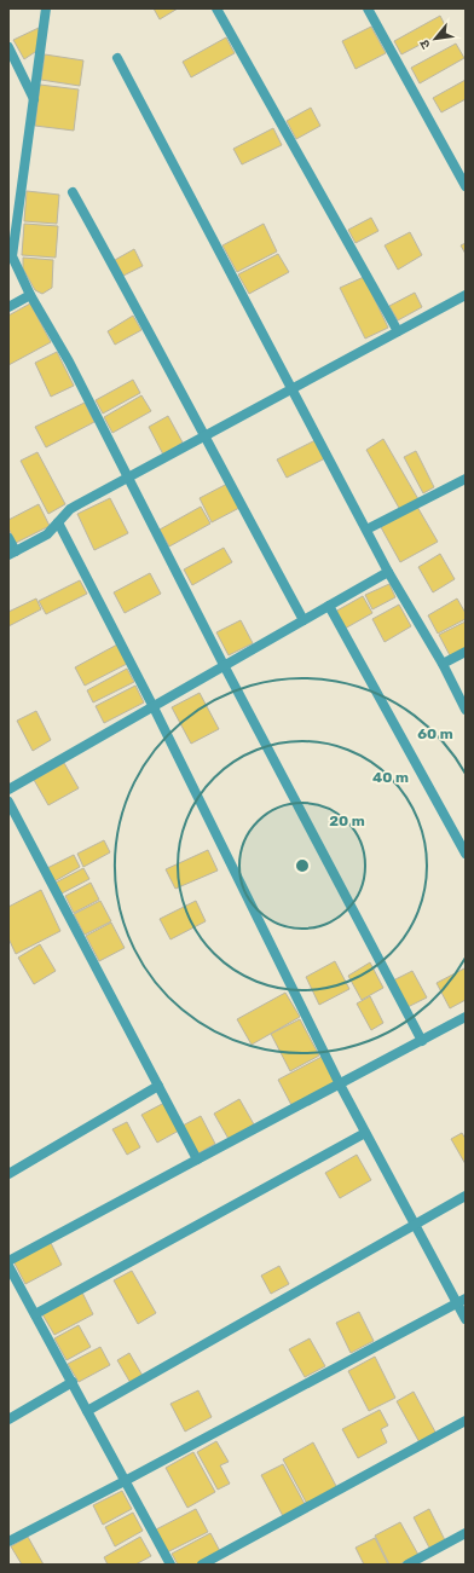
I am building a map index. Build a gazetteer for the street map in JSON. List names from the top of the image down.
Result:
{
  "north": "bottom left",
  "rings": ["60 m", "40 m", "20 m"]
}
